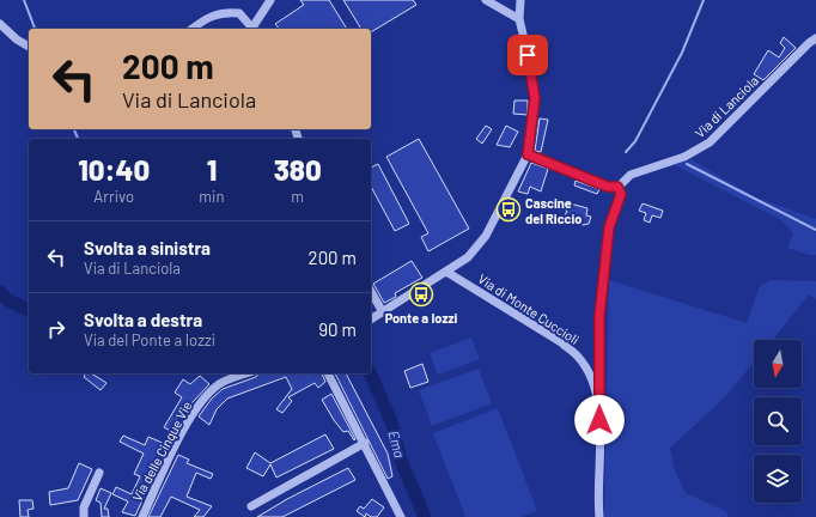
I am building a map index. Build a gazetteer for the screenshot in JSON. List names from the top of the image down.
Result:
{
  "streets": {
    "street": ["Via di Lanciola", "Via di Monte Cuccioli", "Via delle Cinque Vie"]
  },
  "water": ["Ema"],
  "places": {
    "bus stop": ["Cascine del Riccio", "Ponte a Iozzi"]
  },
  "north": "bottom",
  "page": {
    "turn": ["200 m", "Via di Lanciola"],
    "eta": [
      "10:40",
      "Arrivo",
      "1",
      "min",
      "380",
      "m"
    ],
    "list": [
      {
        "name": "Svolta a sinistra",
        "note": "Via di Lanciola",
        "value": "200 m"
      },
      {
        "name": "Svolta a destra",
        "note": "Via del Ponte a Iozzi",
        "value": "90 m"
      }
    ]
  }
}
